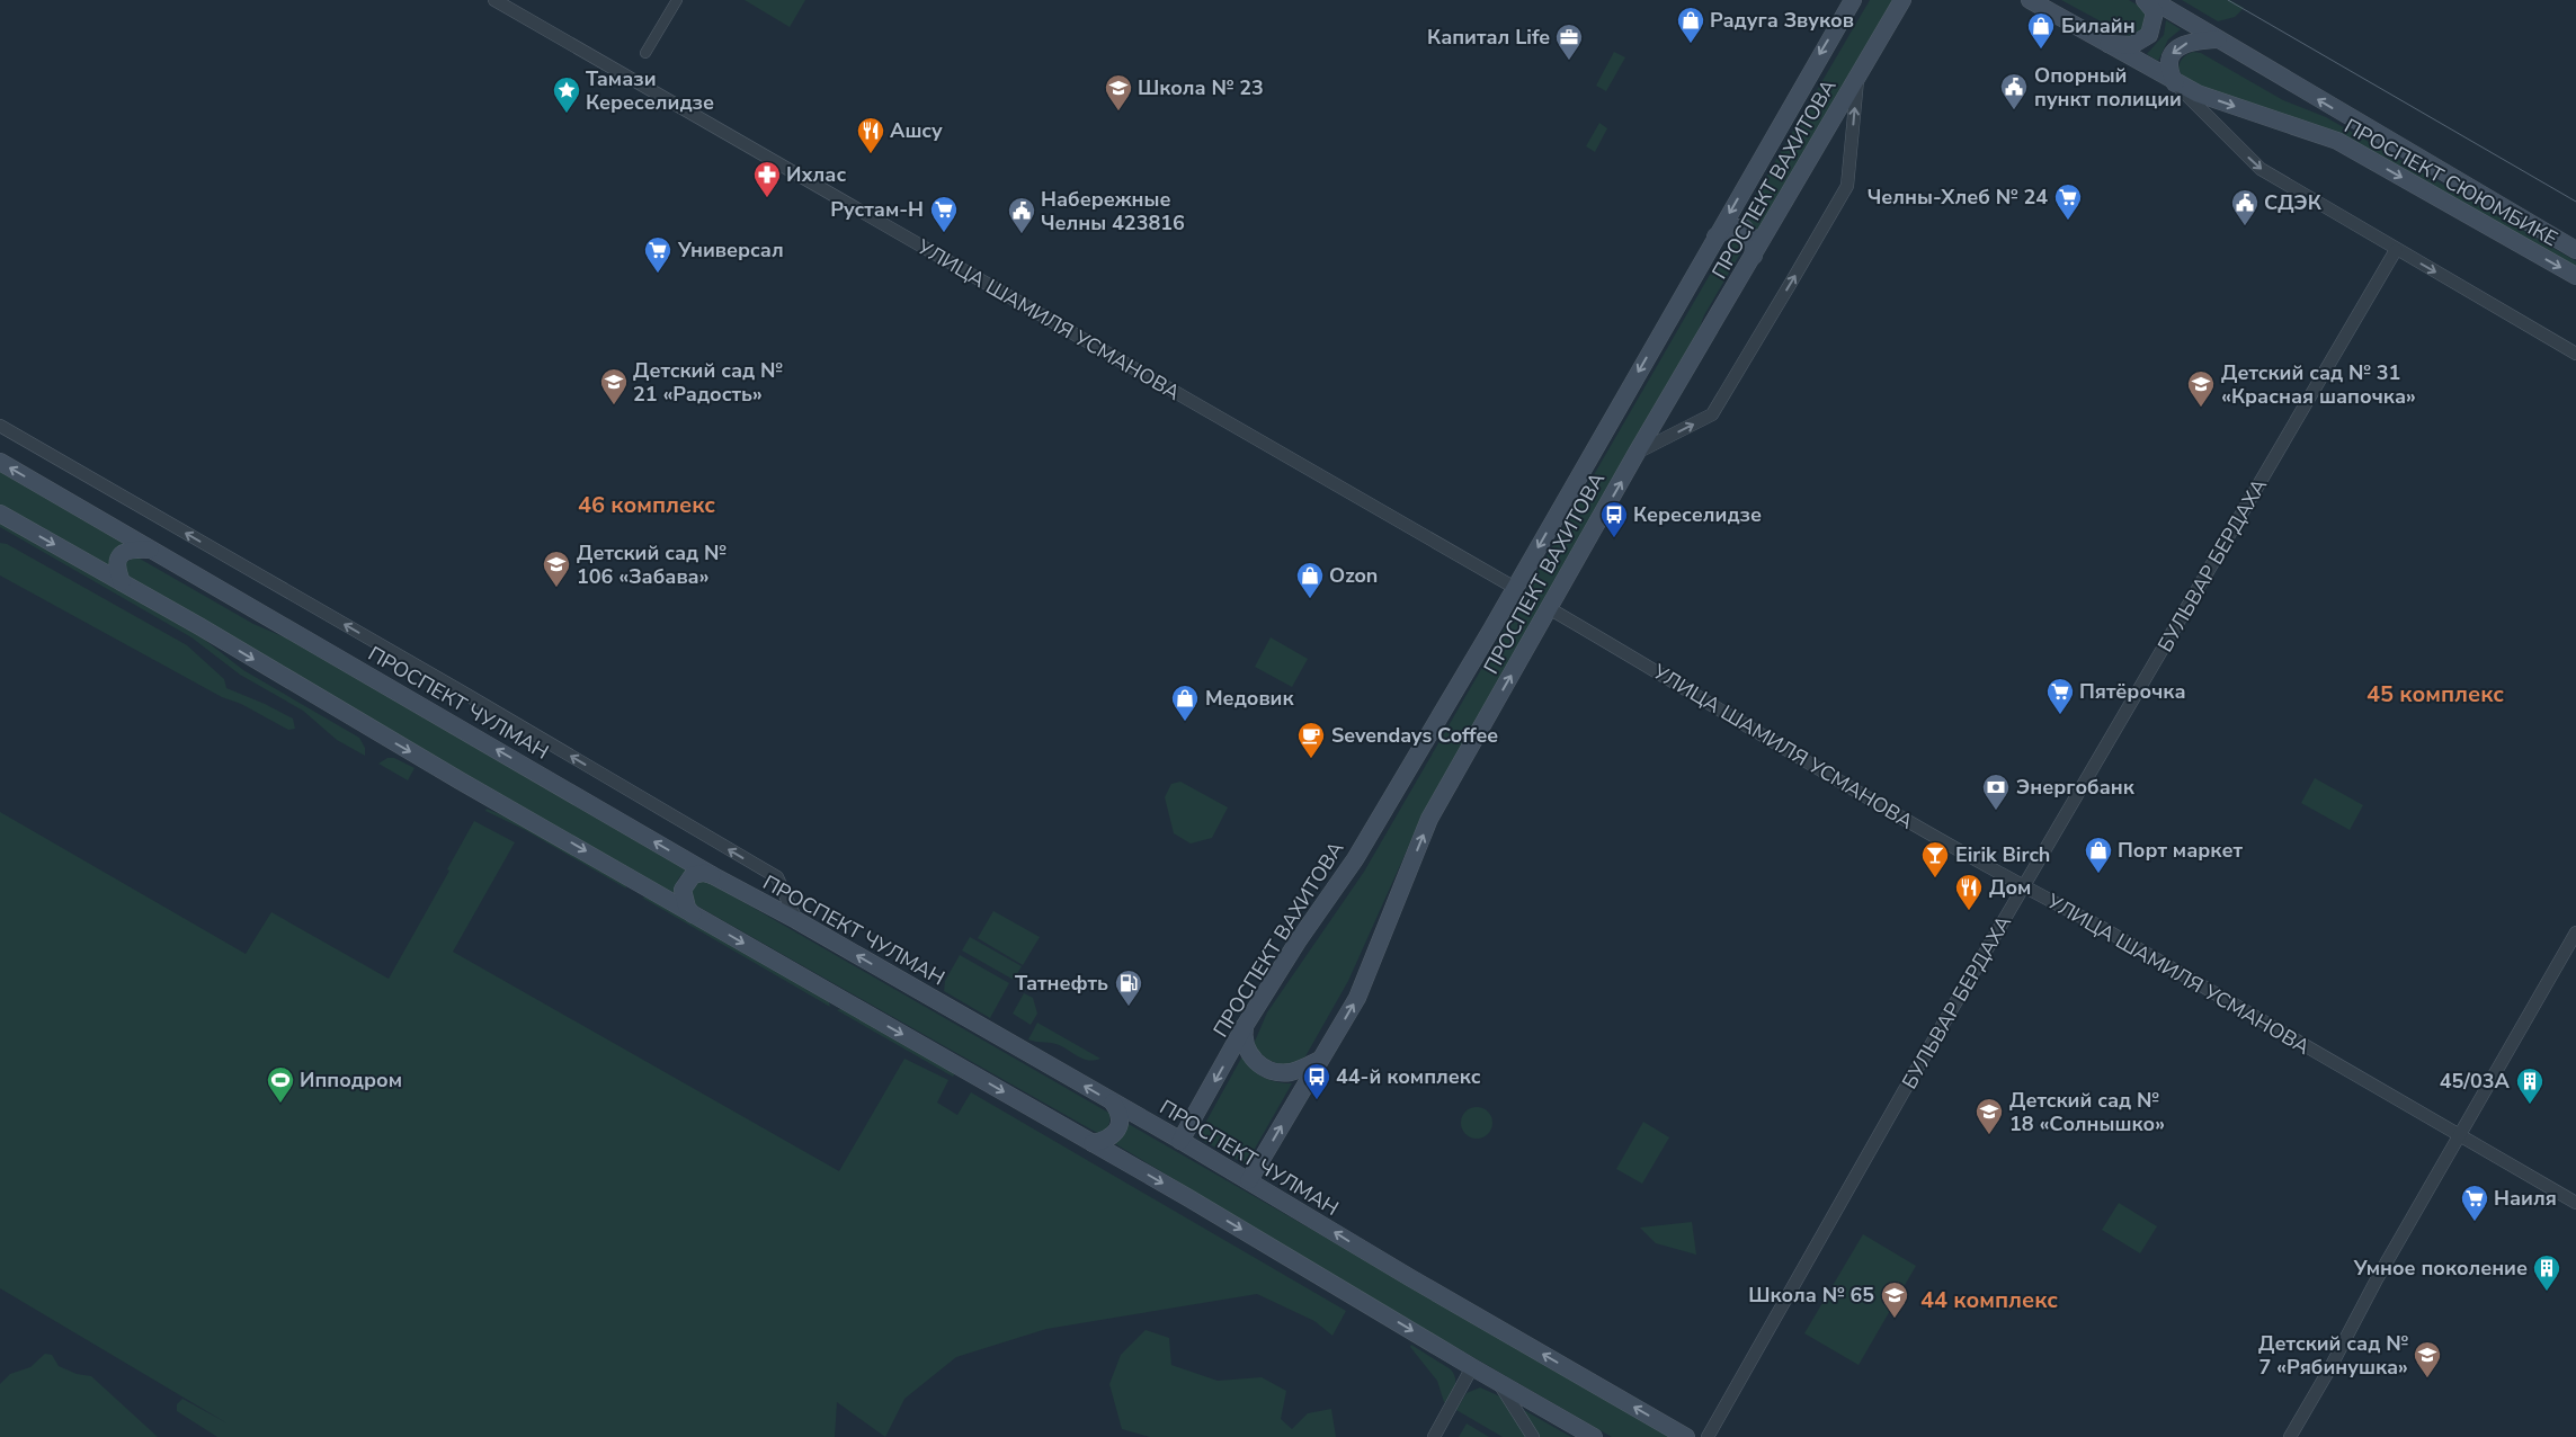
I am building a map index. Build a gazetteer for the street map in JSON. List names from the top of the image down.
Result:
{
  "streets": {
    "main road": ["ПРОСПЕКТ ВАХИТОВА", "ПРОСПЕКТ СЮЮМБИКЕ", "ПРОСПЕКТ ЧУЛМАН"],
    "street": ["УЛИЦА ШАМИЛЯ УСМАНОВА", "БУЛЬВАР БЕРДАХА"]
  },
  "crossings": [
    ["ПРОСПЕКТ ВАХИТОВА", "УЛИЦА ШАМИЛЯ УСМАНОВА"],
    ["ПРОСПЕКТ ВАХИТОВА", "ПРОСПЕКТ ЧУЛМАН"],
    ["УЛИЦА ШАМИЛЯ УСМАНОВА", "БУЛЬВАР БЕРДАХА"]
  ],
  "districts": ["46 комплекс", "45 комплекс", "44 комплекс"],
  "places": {
    "shop": [
      "Радуга Звуков",
      "Билайн",
      "Ozon",
      "Медовик",
      "Порт маркет"
    ],
    "office": ["Капитал Life"],
    "public building": ["Опорный пункт полиции", "СДЭК", "Набережные Челны 423816"],
    "school or university": [
      "Школа № 23",
      "Детский сад № 21 «Радость»",
      "Детский сад № 31 «Красная шапочка»",
      "Детский сад № 106 «Забава»",
      "Детский сад № 18 «Солнышко»",
      "Школа № 65",
      "Детский сад № 7 «Рябинушка»"
    ],
    "place": ["Тамази Кереселидзе"],
    "restaurant": ["Ашсу", "Дом"],
    "pharmacy": ["Ихлас"],
    "supermarket": [
      "Челны-Хлеб № 24",
      "Рустам-Н",
      "Универсал",
      "Пятёрочка",
      "Наиля"
    ],
    "bus stop": ["Кереселидзе", "44-й комплекс"],
    "cafe": ["Sevendays Coffee"],
    "bank": ["Энергобанк"],
    "bar": ["Eirik Birch"],
    "fuel station": ["Татнефть"],
    "sports": ["Ипподром"],
    "building": ["45/03А", "Умное поколение"]
  }
}
